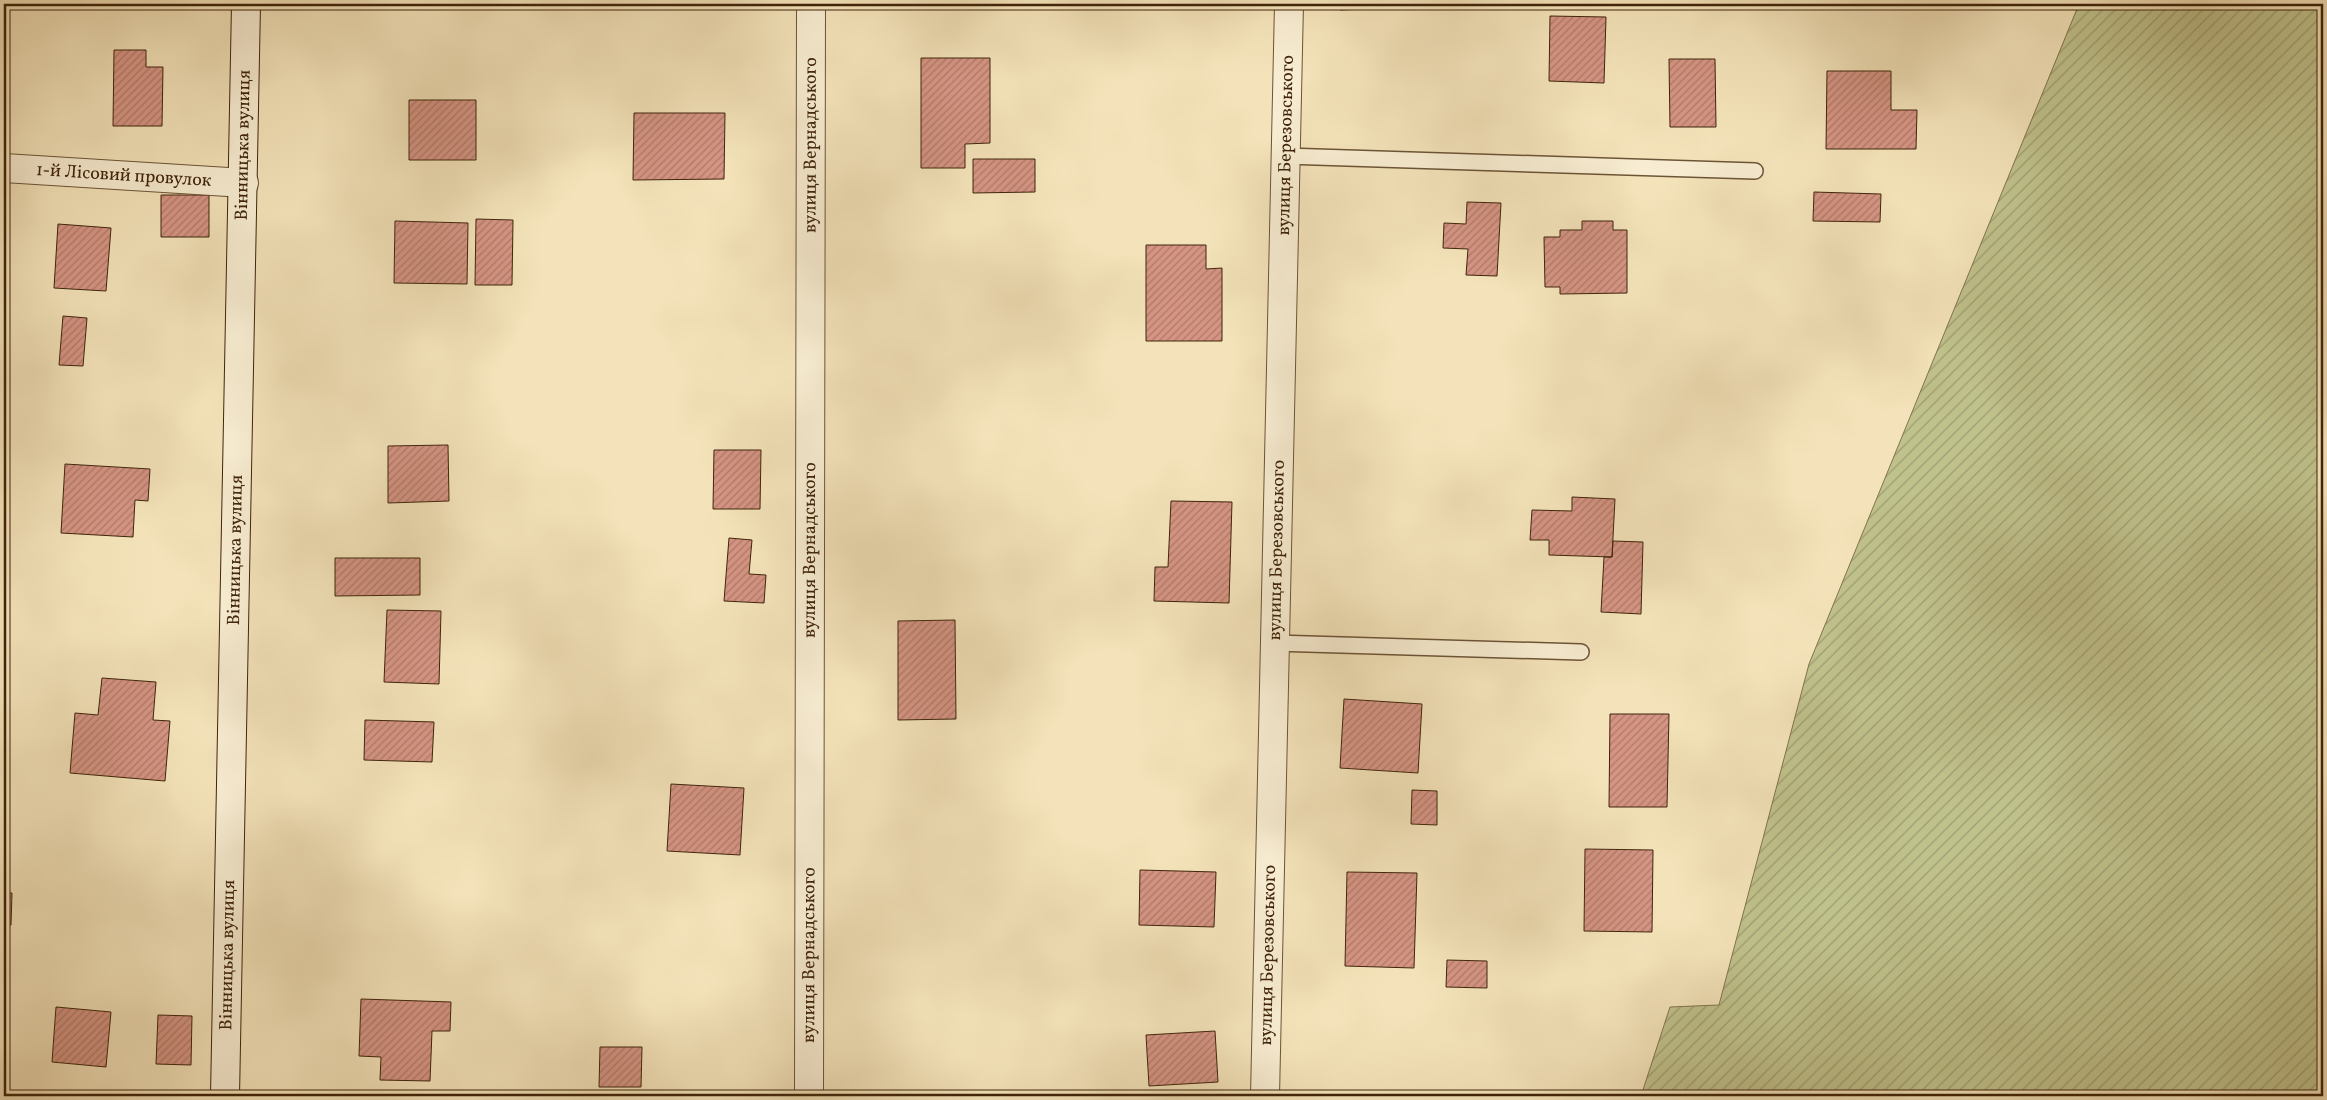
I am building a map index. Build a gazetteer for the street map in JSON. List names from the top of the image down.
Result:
{
  "streets": {
    "street": [
      "Вінницька вулиця",
      "вулиця Вернадського",
      "вулиця Березовського",
      "1-й Лісовий провулок"
    ]
  },
  "crossings": [
    ["Вінницька вулиця", "1-й Лісовий провулок"]
  ]
}
